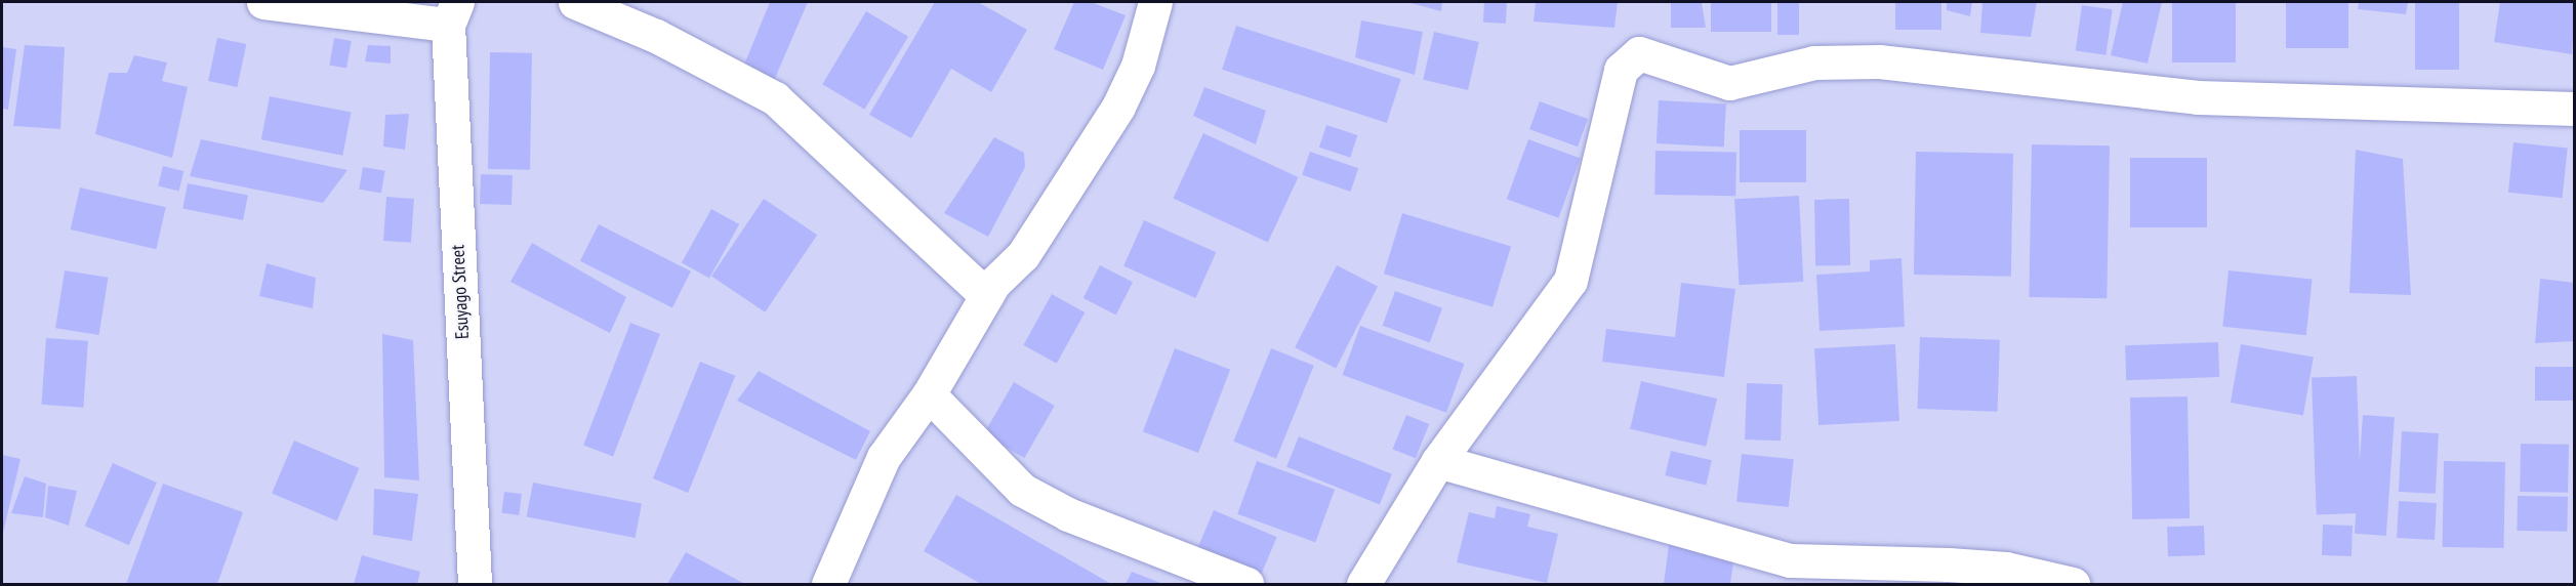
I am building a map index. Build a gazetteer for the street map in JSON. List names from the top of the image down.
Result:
{
  "streets": {
    "street": ["Esuyago Street"]
  }
}
